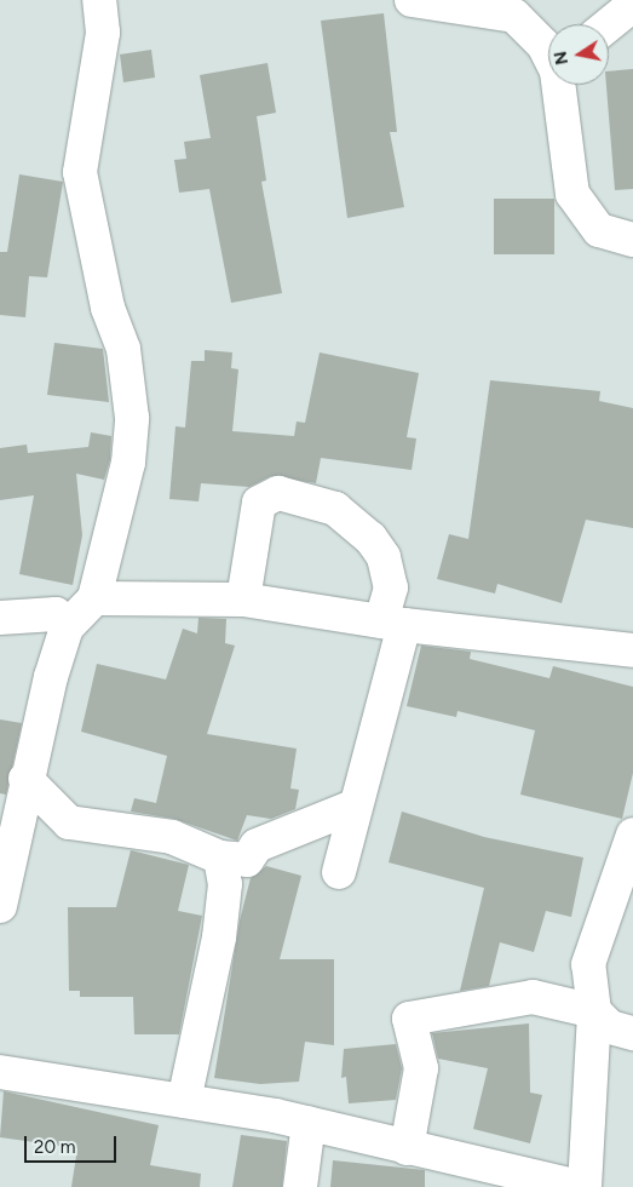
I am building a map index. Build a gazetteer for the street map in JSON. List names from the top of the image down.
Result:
{
  "scale_bar": "20 m",
  "north": "left"
}
